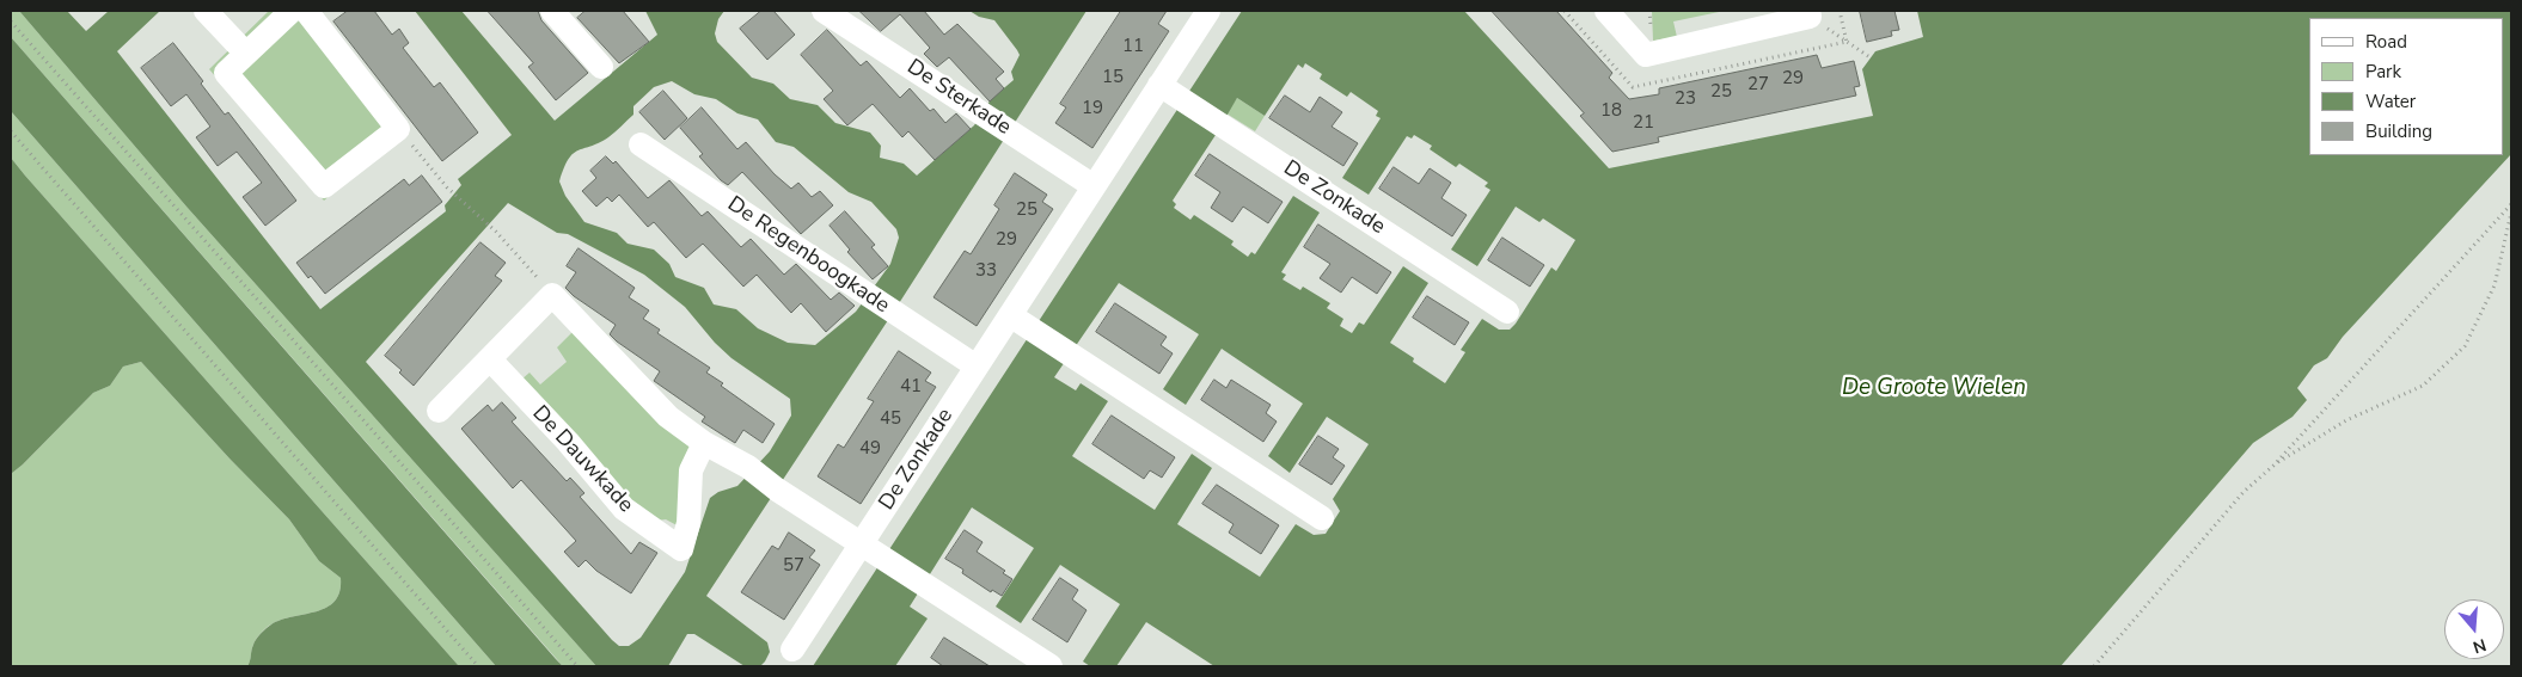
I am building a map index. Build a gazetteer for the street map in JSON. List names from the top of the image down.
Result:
{
  "streets": {
    "street": [
      "De Sterkade",
      "De Zonkade",
      "De Regenboogkade",
      "De Dauwkade"
    ]
  },
  "crossings": [
    ["De Sterkade", "De Zonkade"],
    ["De Zonkade", "De Regenboogkade"]
  ],
  "water": ["De Groote Wielen"],
  "house_numbers": [
    "11",
    "15",
    "29",
    "27",
    "25",
    "23",
    "19",
    "18",
    "21",
    "25",
    "29",
    "33",
    "41",
    "45",
    "49",
    "57"
  ],
  "legend": [
    "Road",
    "Park",
    "Water",
    "Building"
  ],
  "north": "bottom"
}
